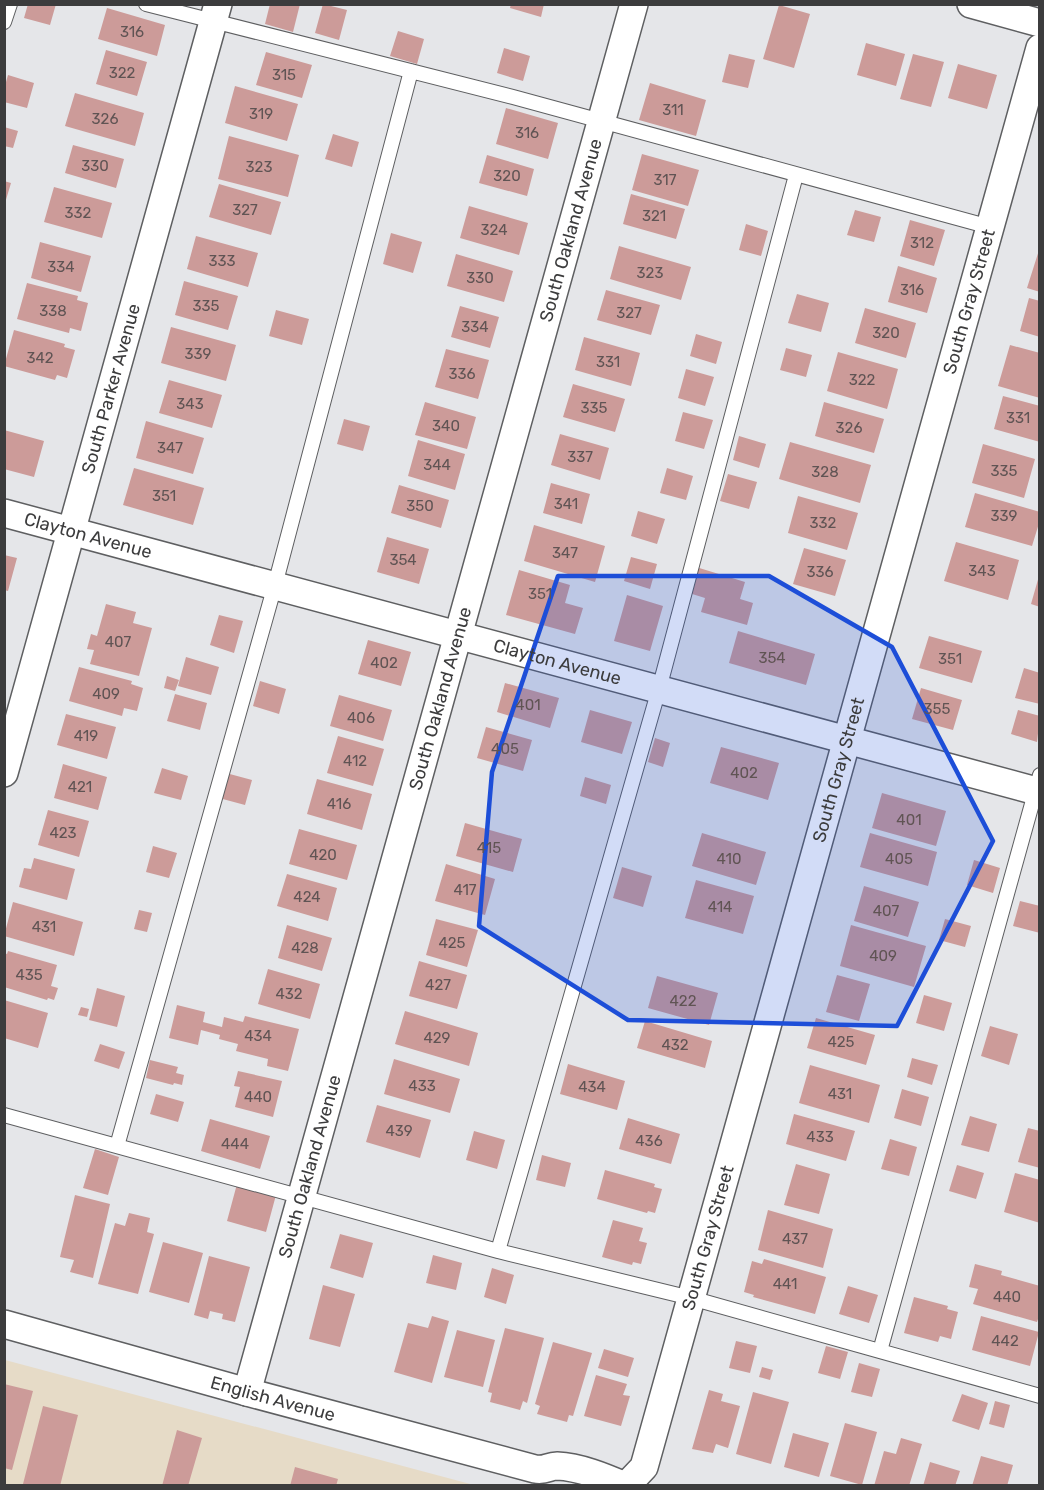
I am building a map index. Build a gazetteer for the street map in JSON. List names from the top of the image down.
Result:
{
  "streets": {
    "street": [
      "South Oakland Avenue",
      "South Gray Street",
      "South Parker Avenue",
      "Clayton Avenue",
      "English Avenue"
    ]
  },
  "crossings": [
    ["South Oakland Avenue", "Clayton Avenue"],
    ["South Oakland Avenue", "English Avenue"],
    ["South Gray Street", "Clayton Avenue"],
    ["South Gray Street", "English Avenue"],
    ["South Parker Avenue", "Clayton Avenue"]
  ],
  "house_numbers": [
    "316",
    "322",
    "315",
    "311",
    "319",
    "326",
    "316",
    "330",
    "323",
    "320",
    "317",
    "327",
    "332",
    "321",
    "324",
    "312",
    "333",
    "334",
    "323",
    "330",
    "316",
    "335",
    "338",
    "327",
    "334",
    "320",
    "339",
    "342",
    "331",
    "336",
    "322",
    "343",
    "335",
    "331",
    "340",
    "326",
    "347",
    "337",
    "344",
    "335",
    "328",
    "351",
    "341",
    "350",
    "339",
    "332",
    "347",
    "354",
    "343",
    "336",
    "351",
    "407",
    "354",
    "351",
    "402",
    "409",
    "401",
    "355",
    "406",
    "419",
    "405",
    "412",
    "402",
    "421",
    "416",
    "401",
    "423",
    "415",
    "420",
    "410",
    "405",
    "417",
    "424",
    "414",
    "407",
    "431",
    "425",
    "428",
    "409",
    "435",
    "427",
    "432",
    "422",
    "434",
    "429",
    "425",
    "432",
    "433",
    "434",
    "431",
    "440",
    "439",
    "433",
    "436",
    "444",
    "437",
    "441",
    "440",
    "442"
  ]
}
